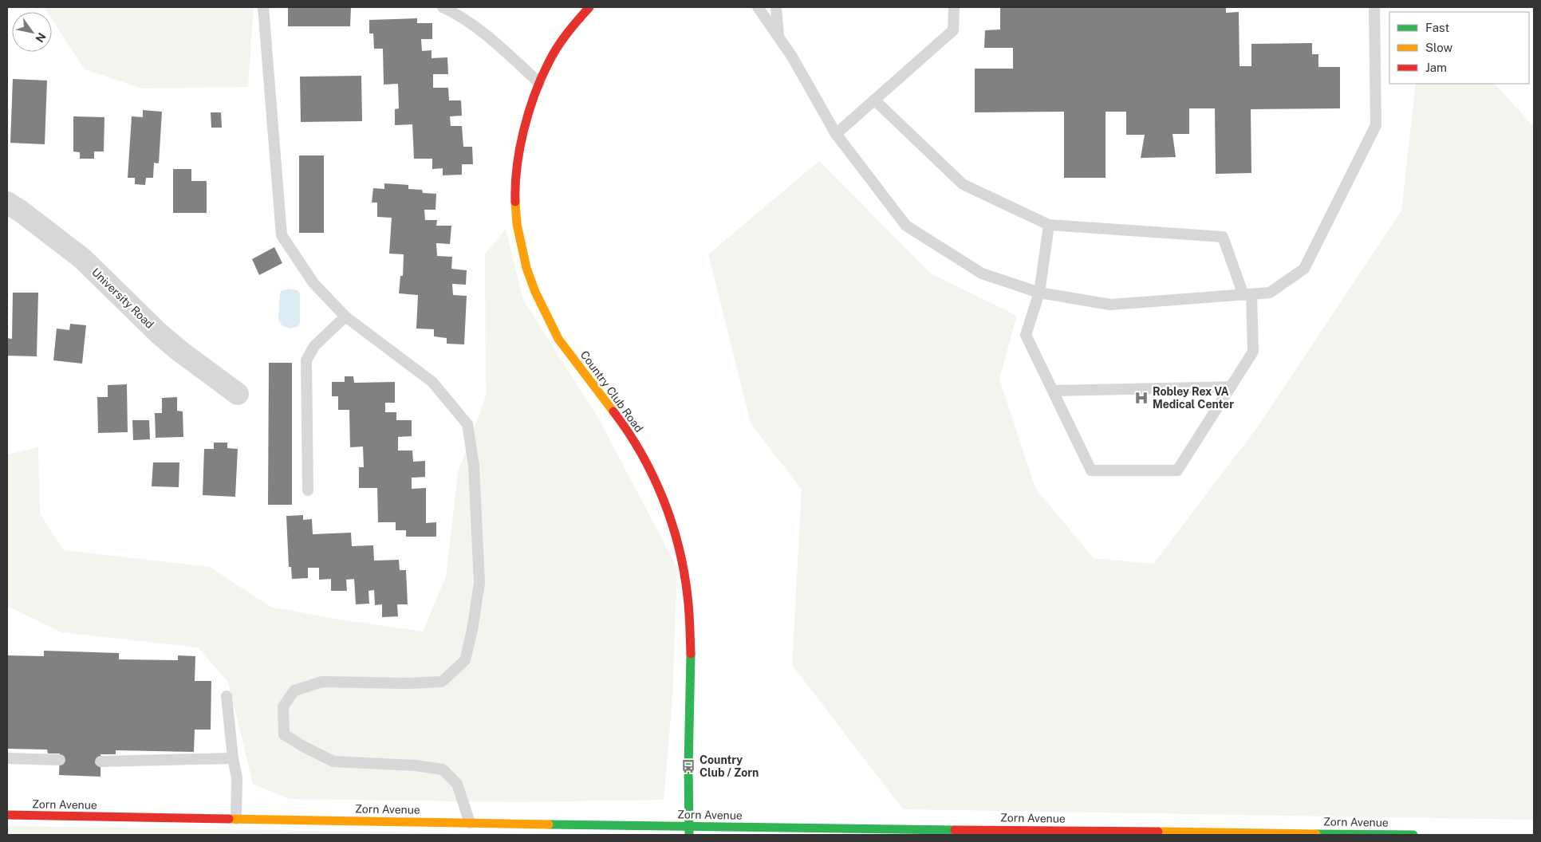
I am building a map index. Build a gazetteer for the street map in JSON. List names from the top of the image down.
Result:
{
  "streets": {
    "main road": ["Country Club Road", "Zorn Avenue"],
    "street": ["University Road"]
  },
  "crossings": [
    ["Country Club Road", "Zorn Avenue"]
  ],
  "places": {
    "hospital": ["Robley Rex VA Medical Center"],
    "bus stop": ["Country Club / Zorn"]
  },
  "legend": ["Fast", "Slow", "Jam"],
  "north": "bottom right"
}
